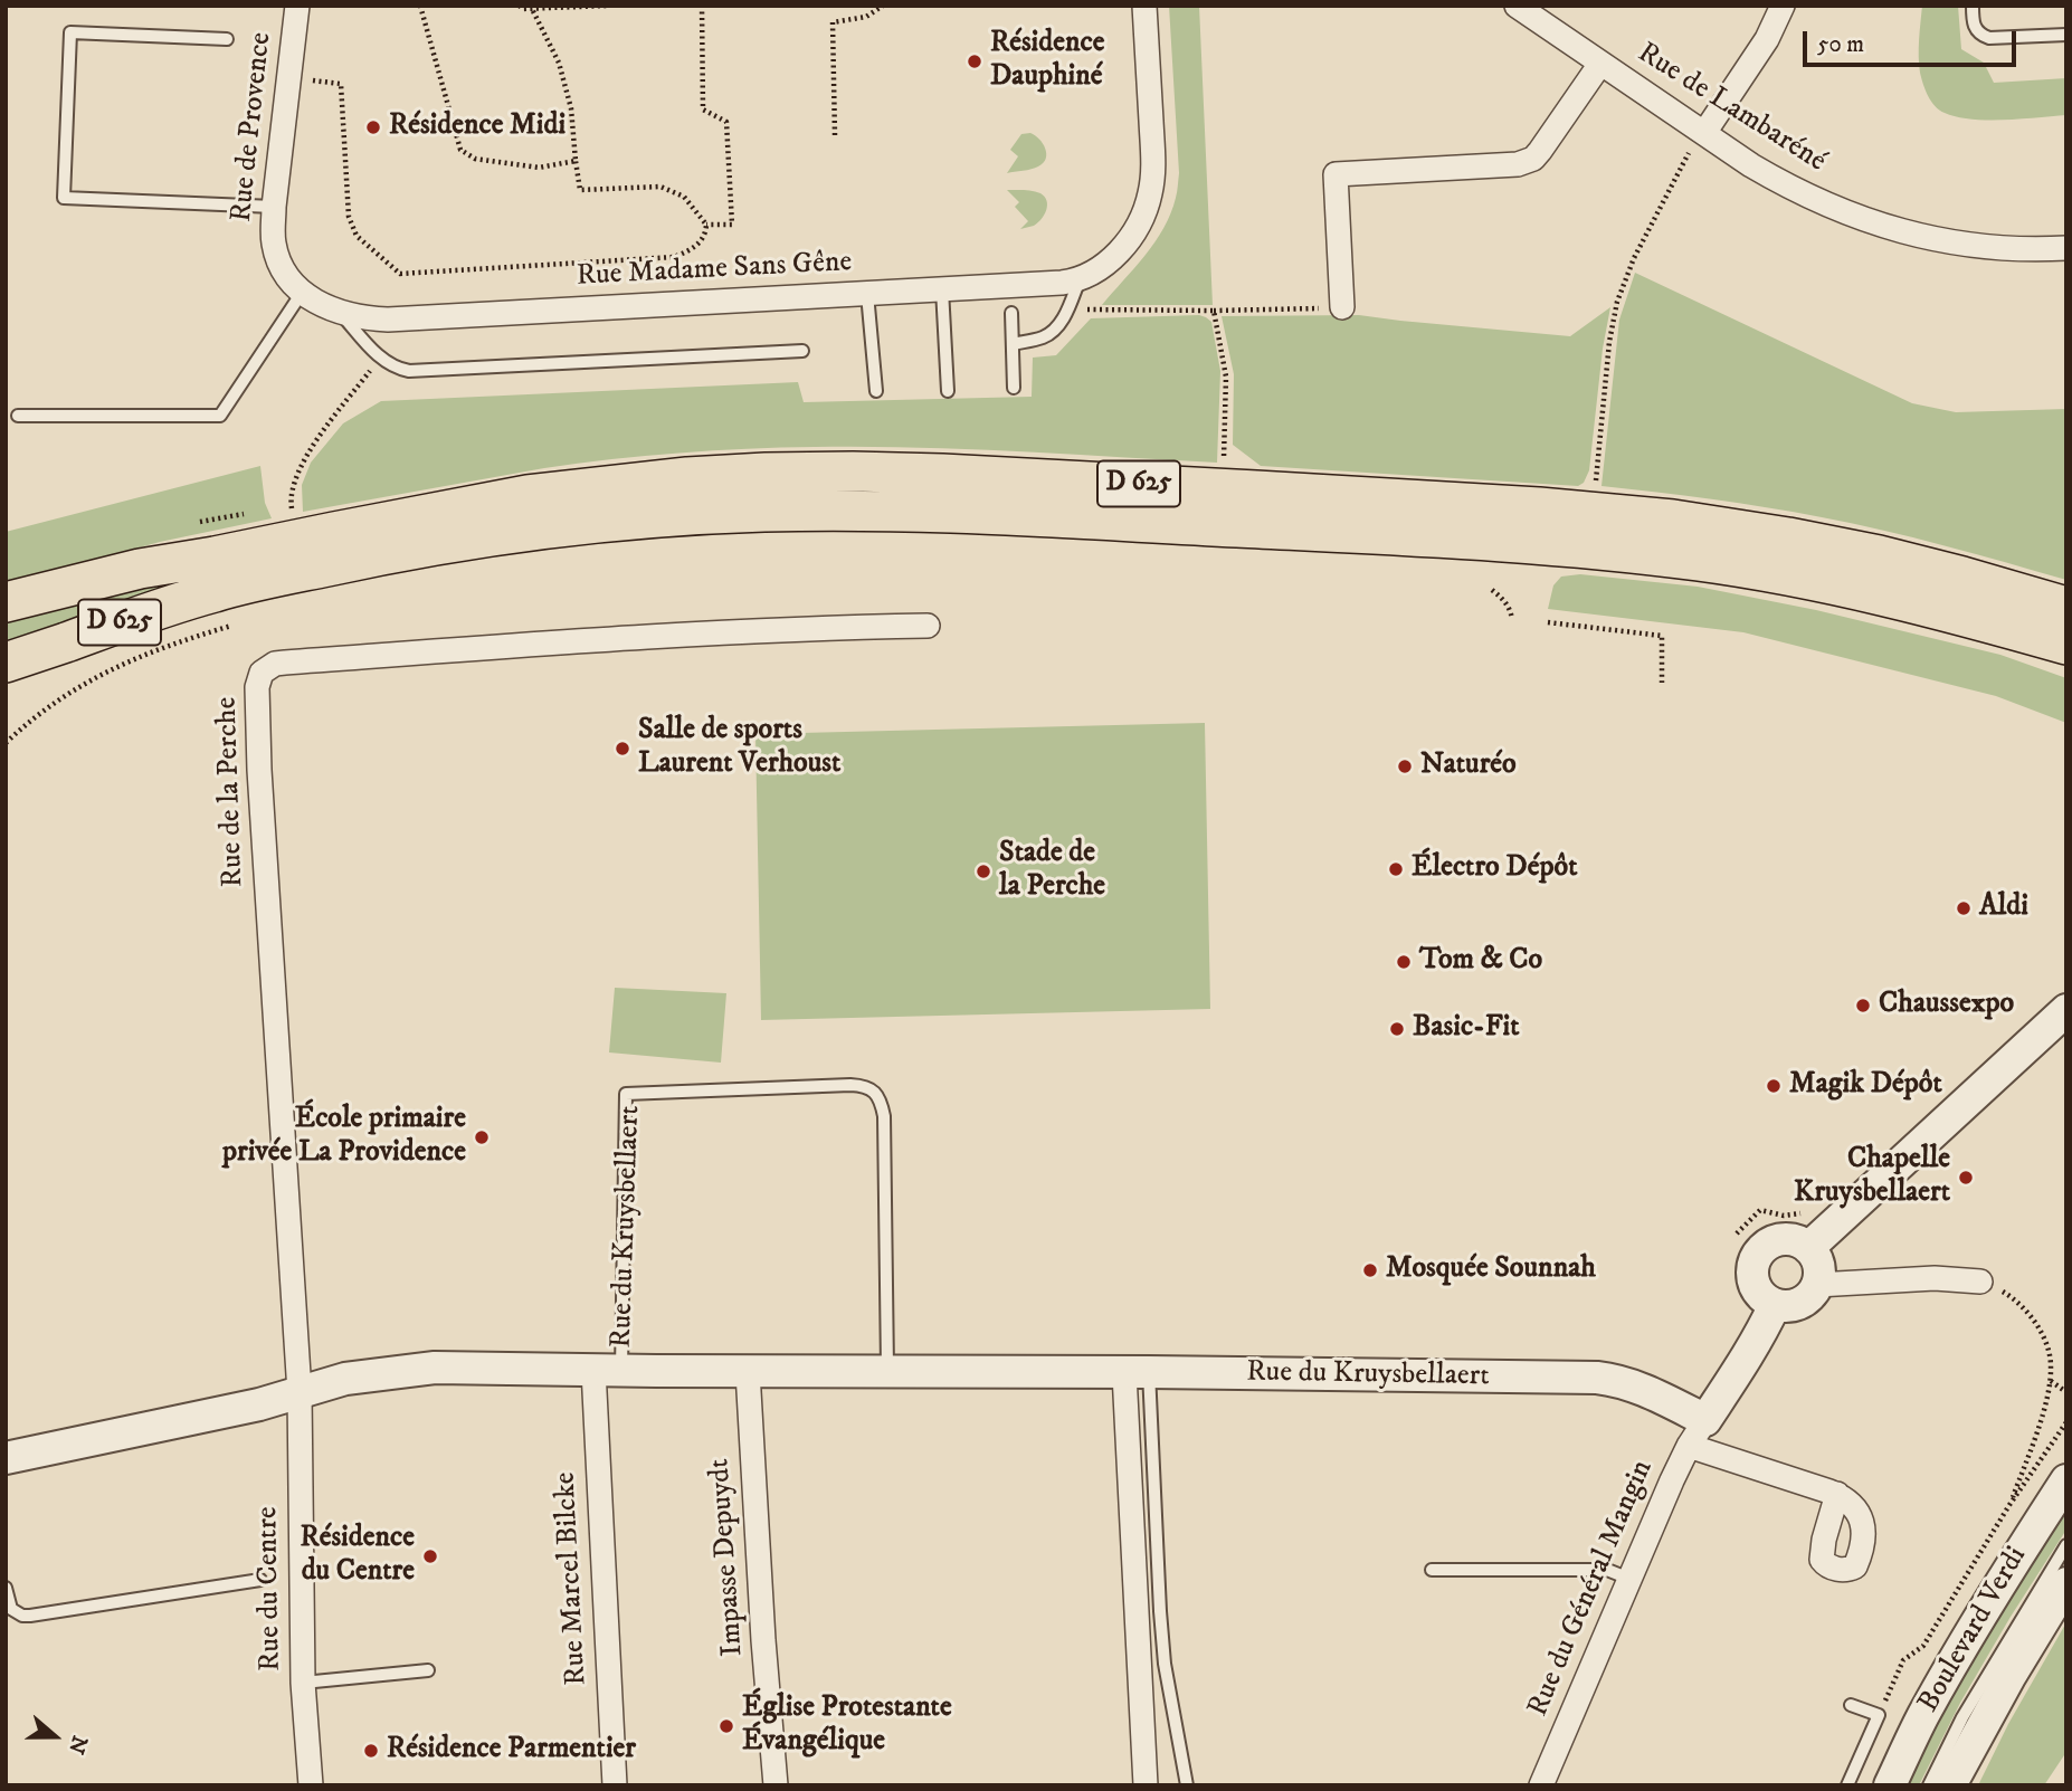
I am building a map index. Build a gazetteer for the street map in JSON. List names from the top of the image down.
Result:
{
  "streets": {
    "main road": ["D 625"],
    "street": [
      "Rue de Lambaréné",
      "Rue de Provence",
      "Rue Madame Sans Gêne",
      "Rue de la Perche",
      "Rue du Kruysbellaert",
      "Impasse Depuydt",
      "Rue Marcel Bilcke",
      "Rue du Centre",
      "Rue du Général Mangin",
      "Boulevard Verdi"
    ]
  },
  "crossings": [
    ["Rue de Provence", "Rue Madame Sans Gêne"],
    ["Rue de la Perche", "Rue du Kruysbellaert"],
    ["Rue de la Perche", "Rue du Centre"],
    ["Rue du Kruysbellaert", "Impasse Depuydt"],
    ["Rue du Kruysbellaert", "Rue Marcel Bilcke"],
    ["Rue du Kruysbellaert", "Rue du Centre"],
    ["Rue du Kruysbellaert", "Rue du Général Mangin"]
  ],
  "places": [
    "Résidence Dauphiné",
    "Résidence Midi",
    "Salle de sports Laurent Verhoust",
    "Naturéo",
    "Électro Dépôt",
    "Stade de la Perche",
    "Aldi",
    "Tom & Co",
    "Chaussexpo",
    "Basic-Fit",
    "Magik Dépôt",
    "École primaire privée La Providence",
    "Chapelle Kruysbellaert",
    "Mosquée Sounnah",
    "Résidence du Centre",
    "Église Protestante Évangélique",
    "Résidence Parmentier"
  ],
  "scale_bar": "50 m",
  "north": "right"
}
